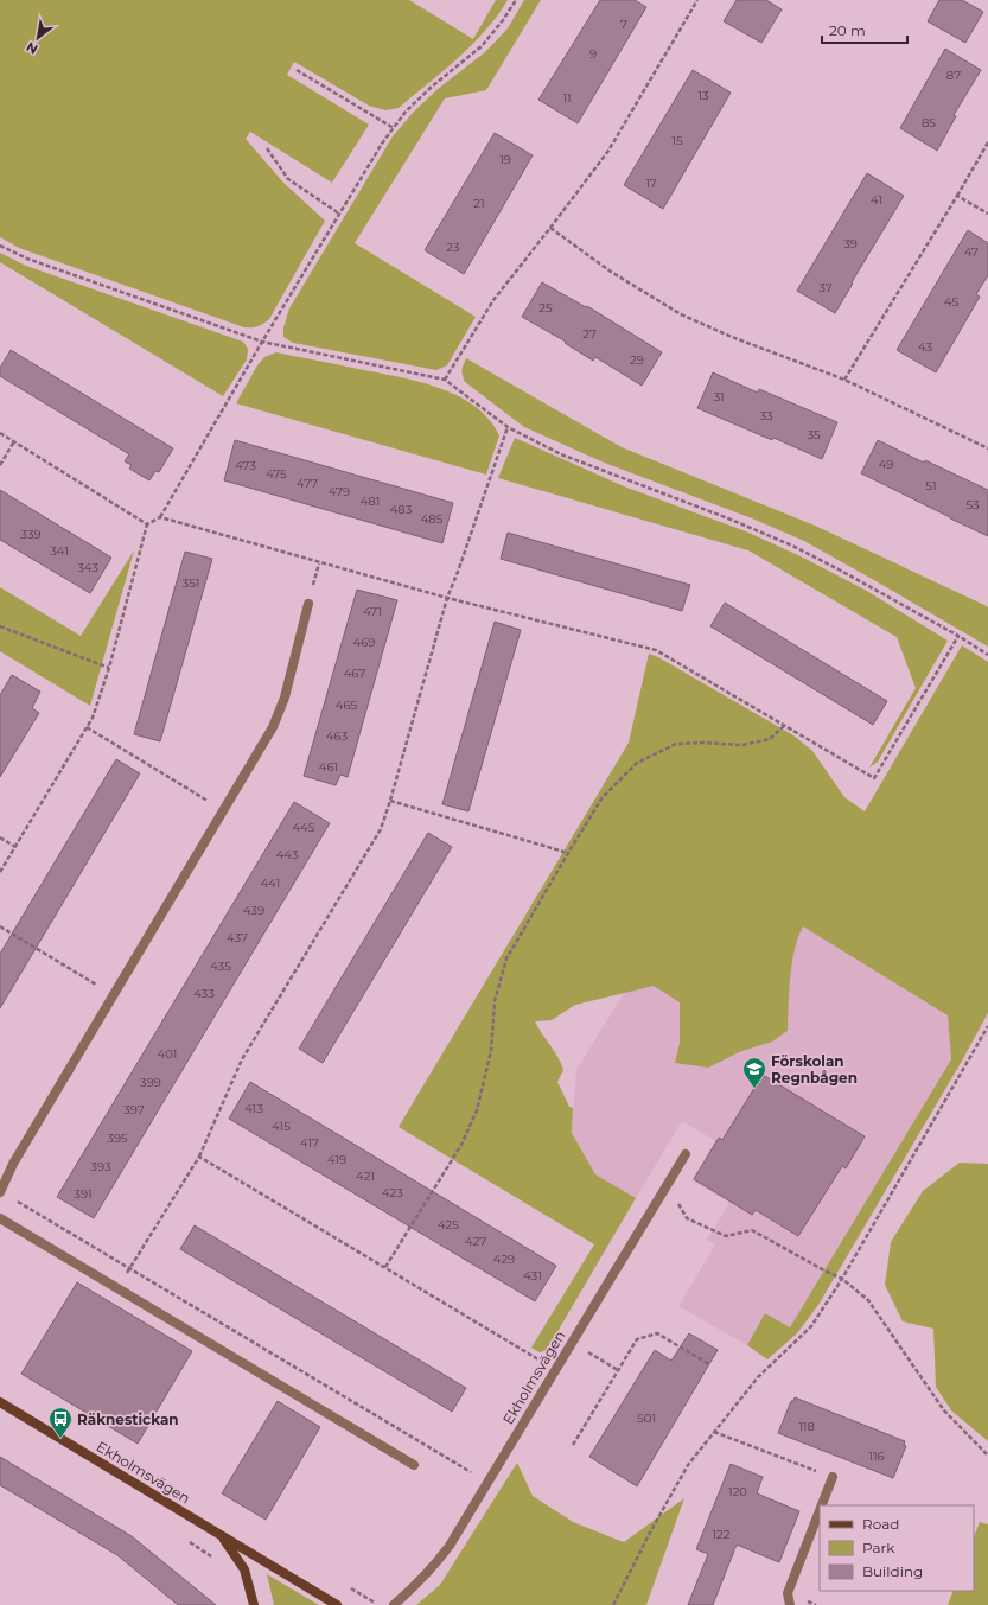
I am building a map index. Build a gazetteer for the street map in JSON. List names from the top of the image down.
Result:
{
  "streets": {
    "street": ["Ekholmsvägen"]
  },
  "places": {
    "school or university": ["Förskolan Regnbågen"],
    "bus stop": ["Räknestickan"]
  },
  "house_numbers": [
    "7",
    "9",
    "87",
    "13",
    "11",
    "85",
    "15",
    "19",
    "17",
    "41",
    "21",
    "39",
    "23",
    "47",
    "37",
    "45",
    "25",
    "27",
    "43",
    "29",
    "31",
    "33",
    "35",
    "49",
    "473",
    "475",
    "477",
    "51",
    "479",
    "481",
    "53",
    "483",
    "485",
    "339",
    "341",
    "343",
    "351",
    "471",
    "469",
    "467",
    "465",
    "463",
    "461",
    "445",
    "443",
    "441",
    "439",
    "437",
    "435",
    "433",
    "401",
    "399",
    "413",
    "397",
    "415",
    "395",
    "417",
    "419",
    "393",
    "421",
    "423",
    "391",
    "425",
    "427",
    "429",
    "431",
    "501",
    "118",
    "116",
    "120",
    "122"
  ],
  "legend": ["Road", "Park", "Building"],
  "scale_bar": "20 m",
  "north": "bottom left"
}
